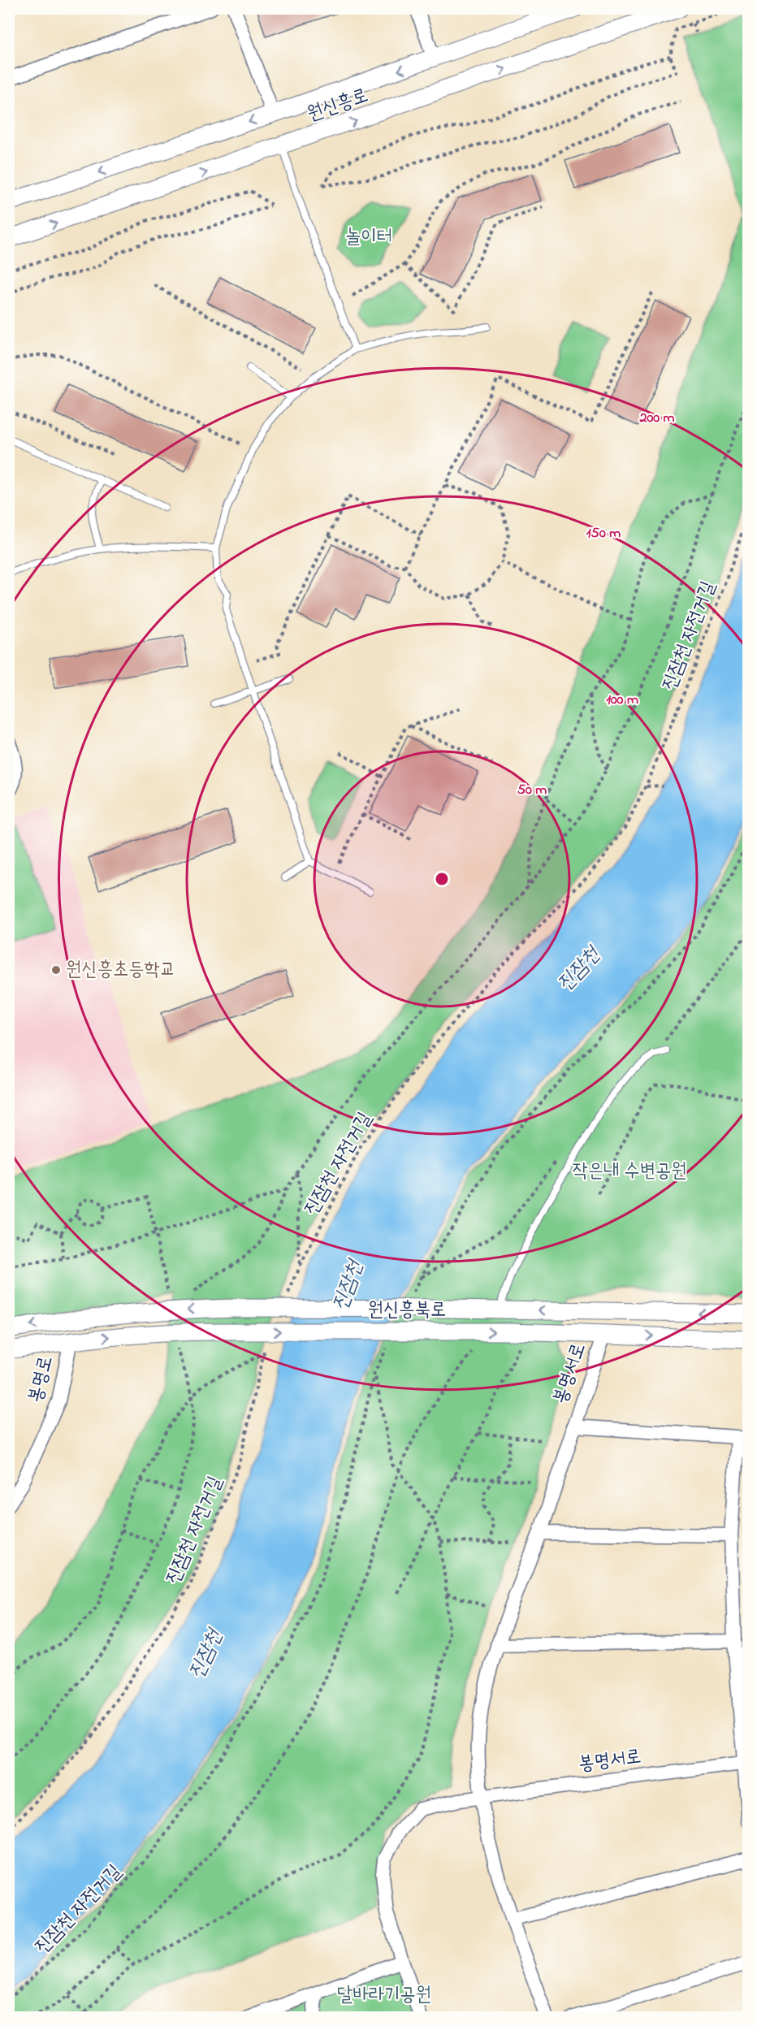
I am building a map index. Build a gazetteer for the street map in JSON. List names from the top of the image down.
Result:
{
  "streets": {
    "street": [
      "원신흥로",
      "원신흥북로",
      "봉명서로",
      "봉명로"
    ],
    "path": ["진잠천 자전거길"]
  },
  "crossings": [
    ["원신흥북로", "봉명서로"],
    ["원신흥북로", "봉명로"]
  ],
  "water": ["진잠천"],
  "parks": ["놀이터", "작은내 수변공원", "달바라기공원"],
  "places": ["원신흥초등학교"],
  "rings": [
    "200 m",
    "150 m",
    "100 m",
    "50 m"
  ]
}
